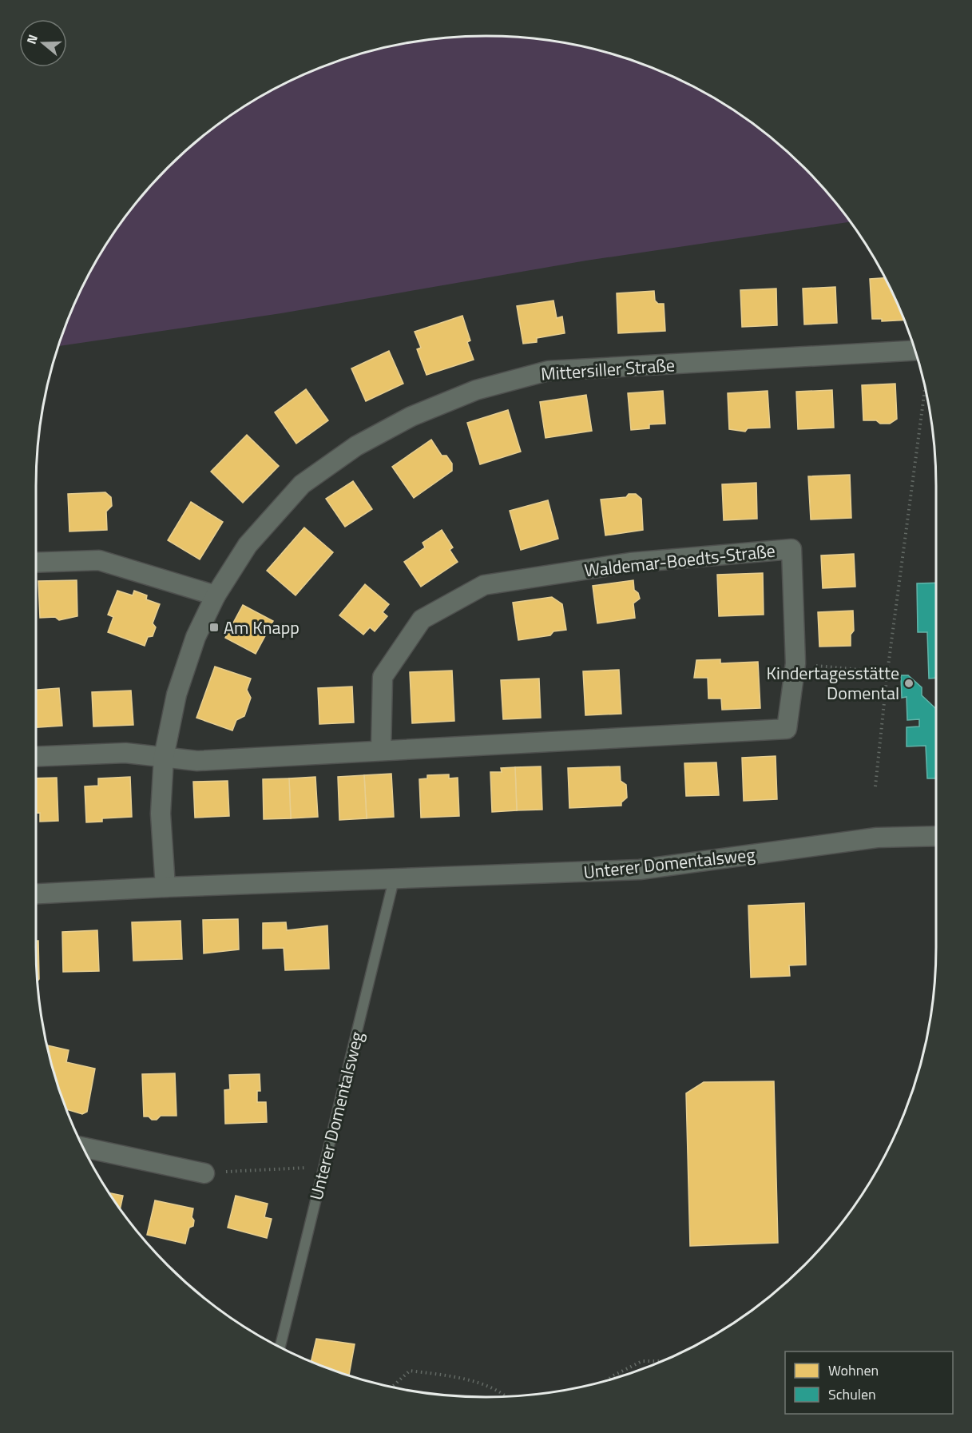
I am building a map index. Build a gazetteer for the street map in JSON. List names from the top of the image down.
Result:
{
  "streets": {
    "street": ["Mittersiller Straße", "Waldemar-Boedts-Straße", "Unterer Domentalsweg"]
  },
  "crossings": [
    ["Mittersiller Straße", "Waldemar-Boedts-Straße"],
    ["Mittersiller Straße", "Unterer Domentalsweg"]
  ],
  "places": {
    "transit": ["Am Knapp"],
    "other": ["Kindertagesstätte Domental"]
  },
  "legend": ["Wohnen", "Schulen"],
  "north": "left"
}
